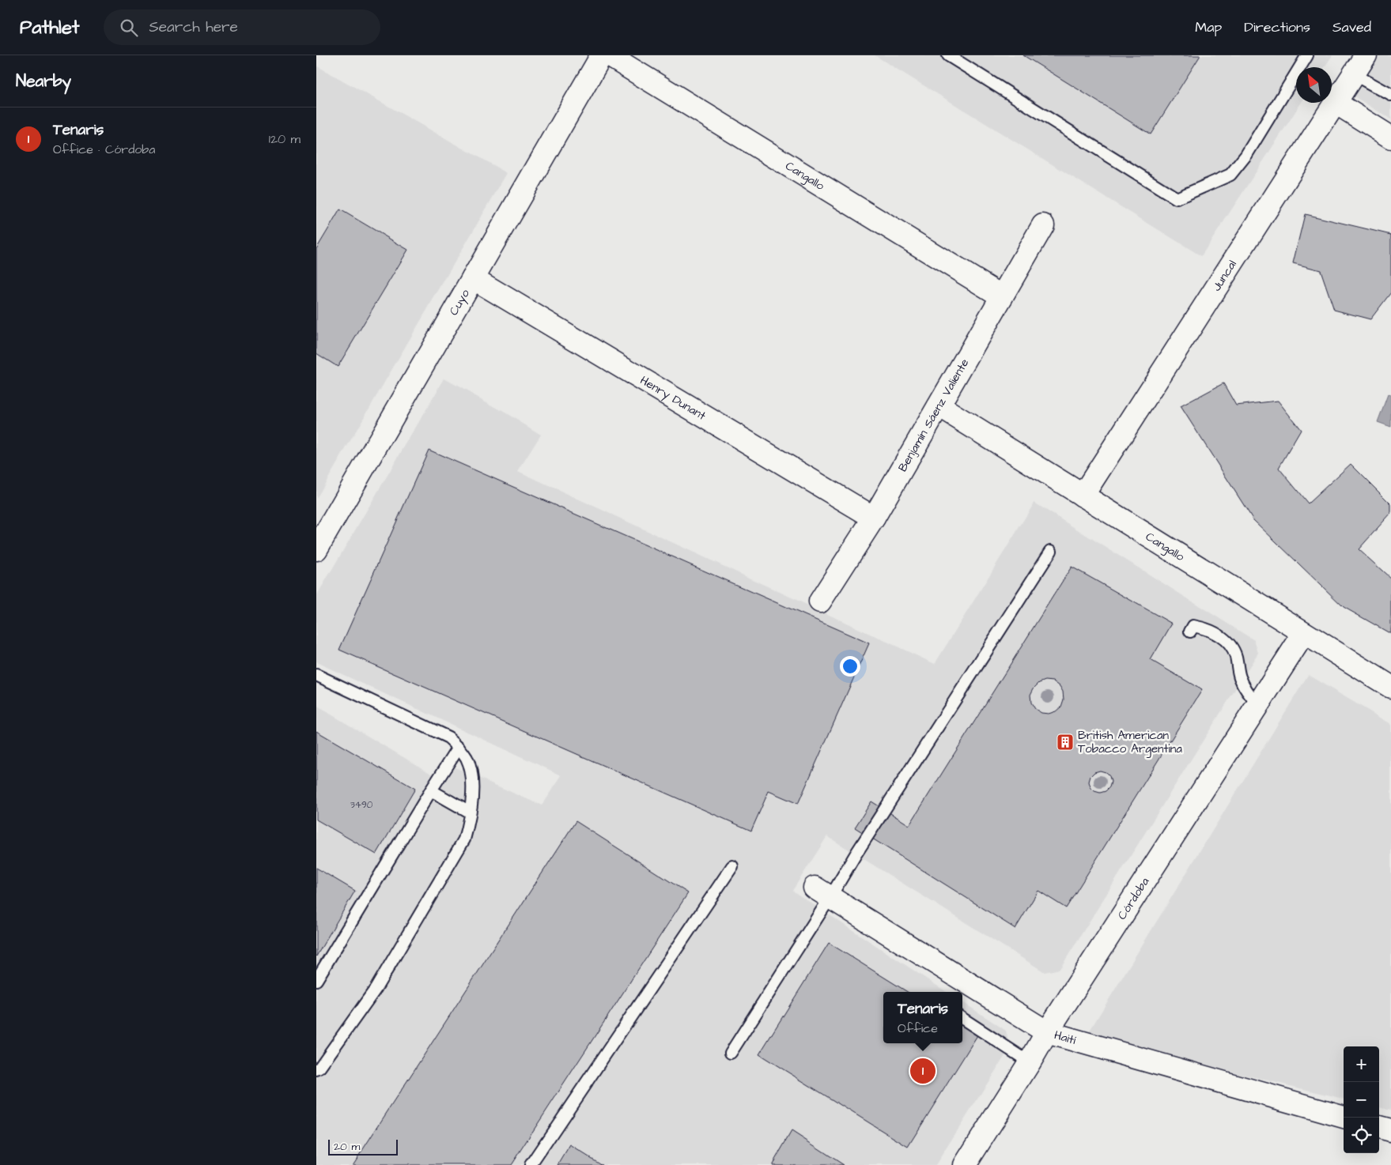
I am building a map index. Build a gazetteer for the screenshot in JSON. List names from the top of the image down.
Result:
{
  "streets": {
    "street": [
      "Cangallo",
      "Juncal",
      "Cuyo",
      "Henry Dunant",
      "Benjamín Sáenz Valiente",
      "Córdoba",
      "Haití"
    ]
  },
  "crossings": [
    ["Cangallo", "Juncal"],
    ["Cangallo", "Benjamín Sáenz Valiente"],
    ["Cangallo", "Córdoba"],
    ["Cuyo", "Henry Dunant"],
    ["Henry Dunant", "Benjamín Sáenz Valiente"],
    ["Córdoba", "Haití"]
  ],
  "places": {
    "building": ["British American Tobacco Argentina"]
  },
  "house_numbers": ["3490"],
  "scale_bar": "20 m",
  "north": "top left",
  "page": {
    "header": "Pathlet",
    "search": "Search here",
    "nav": ["Map", "Directions", "Saved"],
    "heading": "Nearby",
    "list": [
      {
        "mark": "1",
        "name": "Tenaris",
        "note": "Office · Córdoba",
        "value": "120 m"
      }
    ],
    "popup": ["Tenaris", "Office"],
    "map_buttons": ["+", "−"],
    "pins": "1",
    "scale": "20 m"
  }
}
